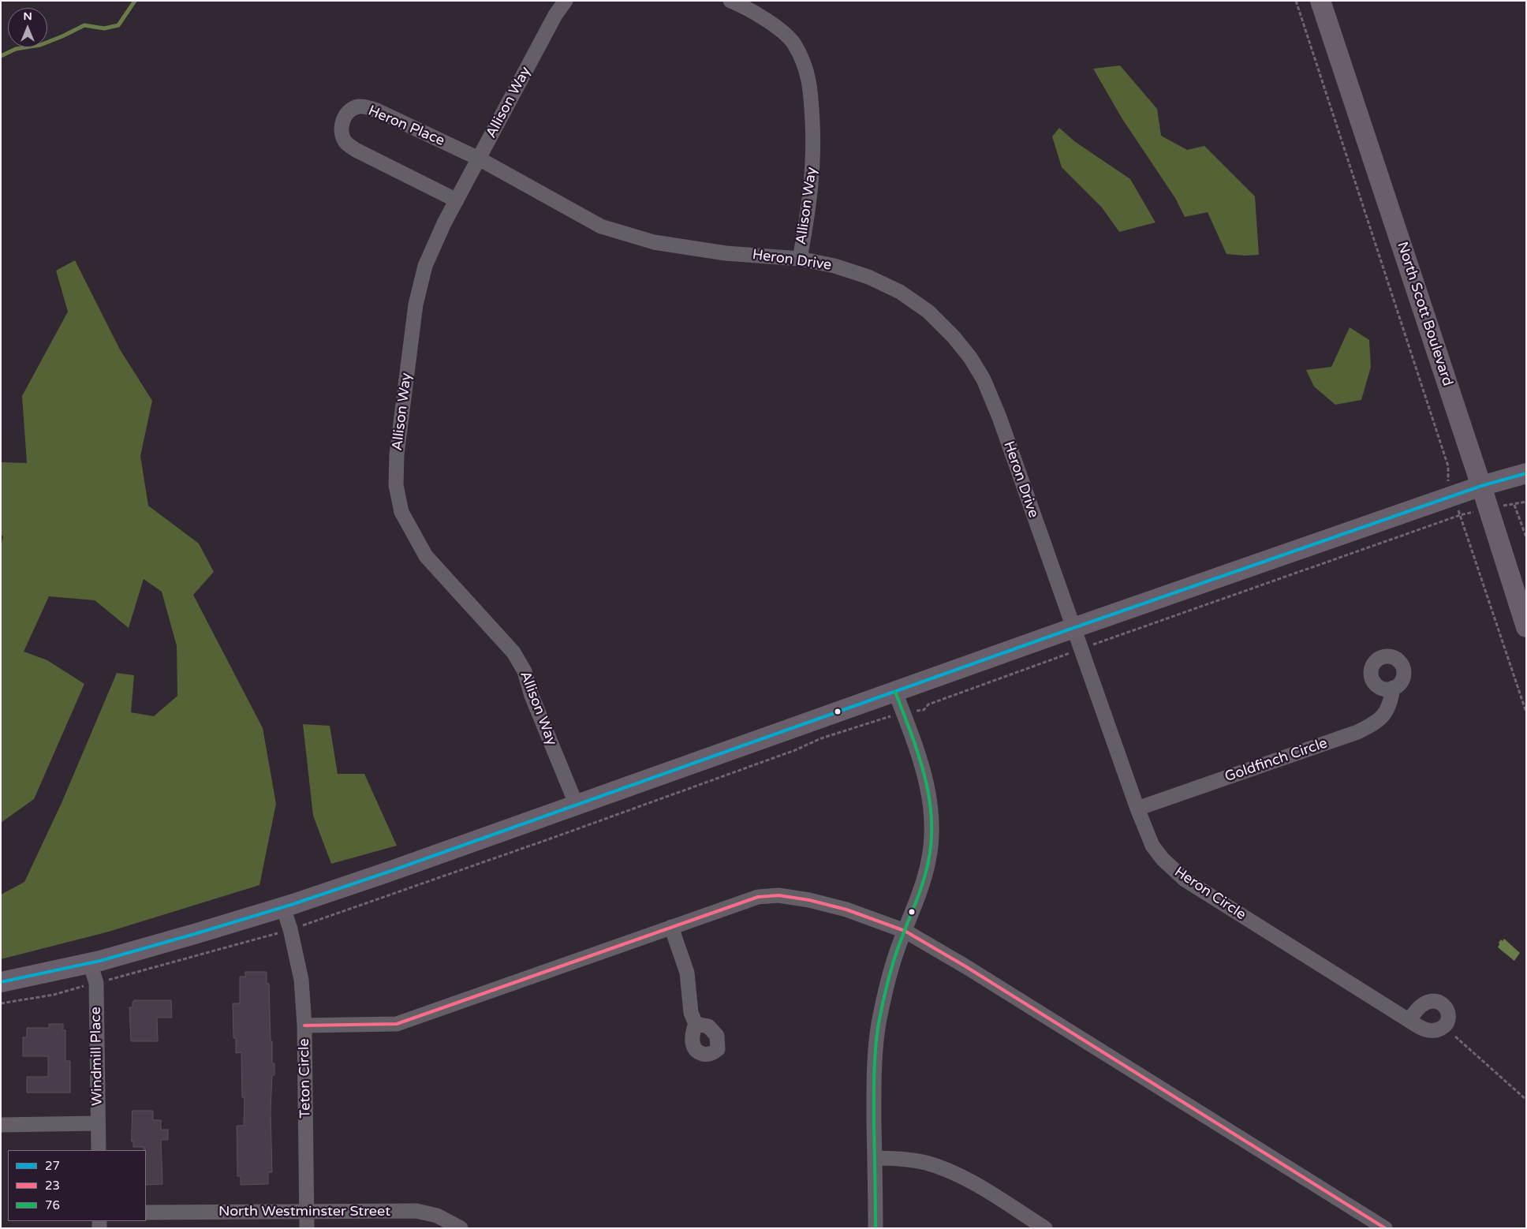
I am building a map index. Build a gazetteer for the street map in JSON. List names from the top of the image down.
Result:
{
  "streets": {
    "main road": ["North Scott Boulevard"],
    "street": [
      "Allison Way",
      "Heron Place",
      "Heron Drive",
      "Goldfinch Circle",
      "Heron Circle",
      "Windmill Place",
      "Teton Circle",
      "North Westminster Street"
    ]
  },
  "crossings": [
    ["Allison Way", "Heron Place"],
    ["Allison Way", "Heron Drive"],
    ["Heron Place", "Heron Drive"],
    ["Heron Drive", "Heron Circle"],
    ["Goldfinch Circle", "Heron Circle"],
    ["Teton Circle", "North Westminster Street"]
  ],
  "lines": ["transit line 27", "transit line 76", "transit line 23"],
  "legend": ["27", "23", "76"],
  "north": "top"
}
